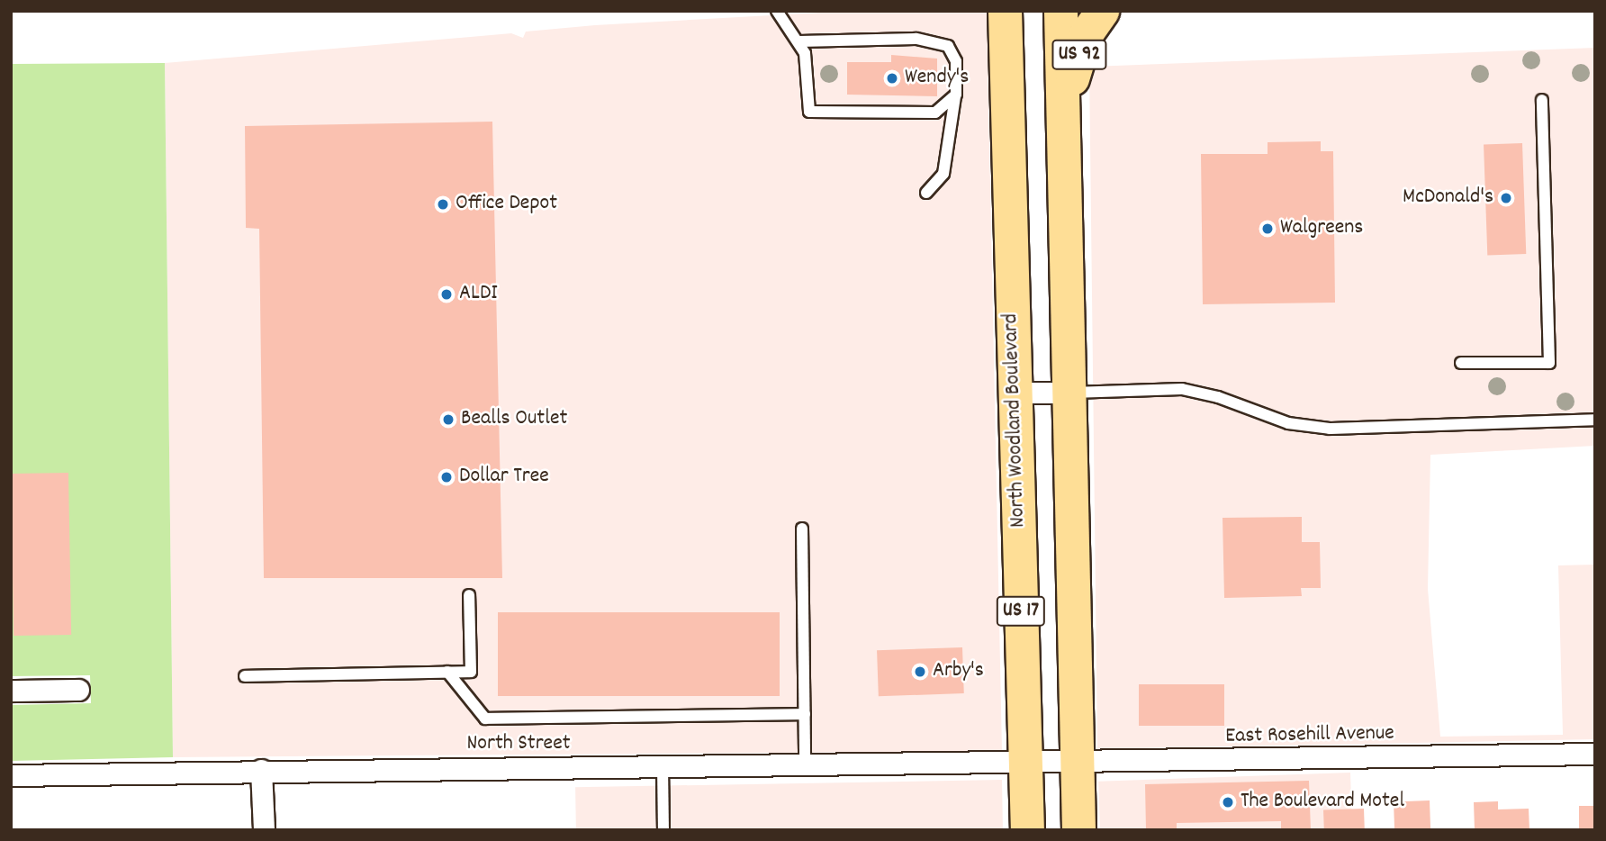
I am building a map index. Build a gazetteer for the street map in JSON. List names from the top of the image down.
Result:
{
  "streets": {
    "main road": ["US 92", "North Woodland Boulevard", "US 17"],
    "street": ["East Rosehill Avenue", "North Street"]
  },
  "crossings": [
    ["US 92", "US 17"],
    ["North Woodland Boulevard", "East Rosehill Avenue"],
    ["North Woodland Boulevard", "North Street"],
    ["US 17", "East Rosehill Avenue"],
    ["East Rosehill Avenue", "North Street"]
  ],
  "places": [
    "Wendy's",
    "McDonald's",
    "Office Depot",
    "Walgreens",
    "ALDI",
    "Bealls Outlet",
    "Dollar Tree",
    "Arby's",
    "The Boulevard Motel"
  ]
}
